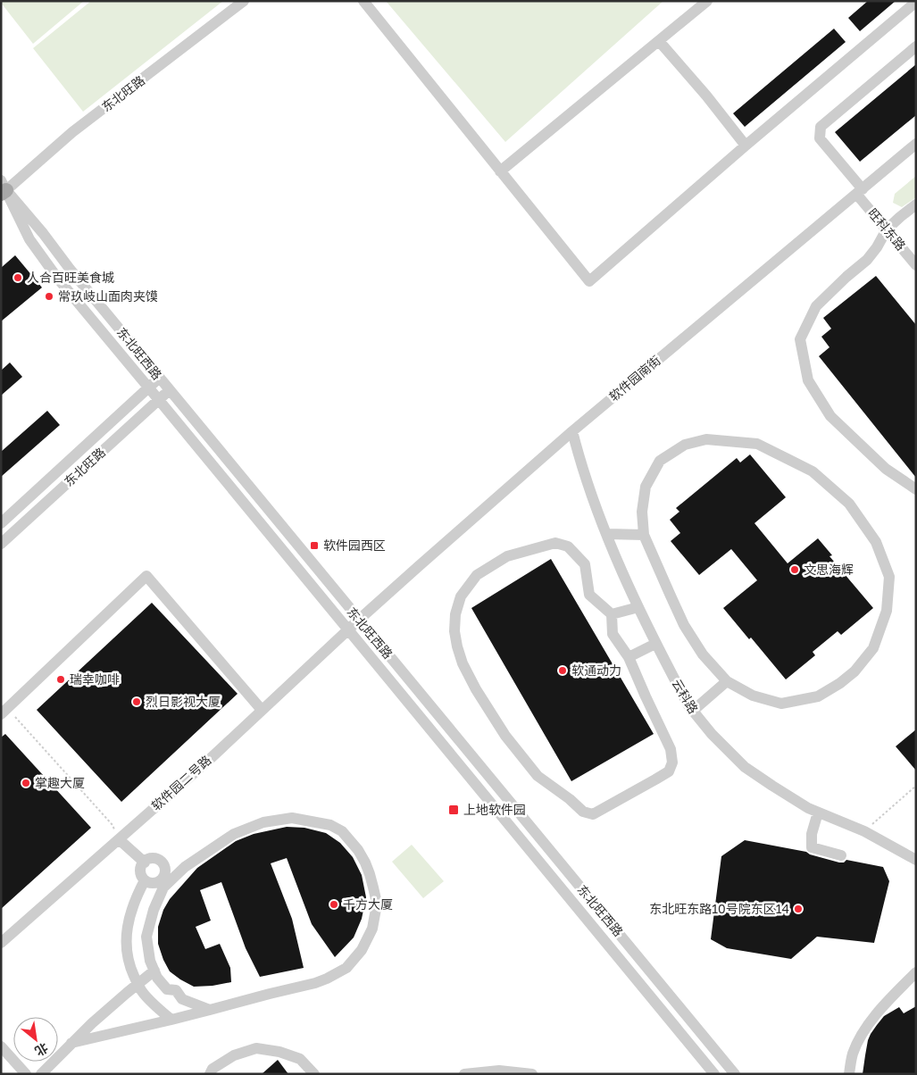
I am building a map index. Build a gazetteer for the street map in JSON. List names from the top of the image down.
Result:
{
  "streets": {
    "street": [
      "东北旺路",
      "旺科东路",
      "东北旺西路",
      "软件园南街",
      "云科路",
      "软件园二号路"
    ]
  },
  "crossings": [
    ["东北旺路", "东北旺西路"],
    ["旺科东路", "软件园南街"],
    ["东北旺西路", "软件园南街"],
    ["东北旺西路", "软件园二号路"],
    ["软件园南街", "云科路"],
    ["软件园南街", "软件园二号路"]
  ],
  "places": {
    "other": [
      "人合百旺美食城",
      "常玖岐山面肉夹馍",
      "文思海辉",
      "软通动力",
      "瑞幸咖啡",
      "烈日影视大厦",
      "掌趣大厦",
      "千方大厦",
      "东北旺东路10号院东区14"
    ],
    "transit": ["软件园西区", "上地软件园"]
  },
  "north": "bottom right"
}
